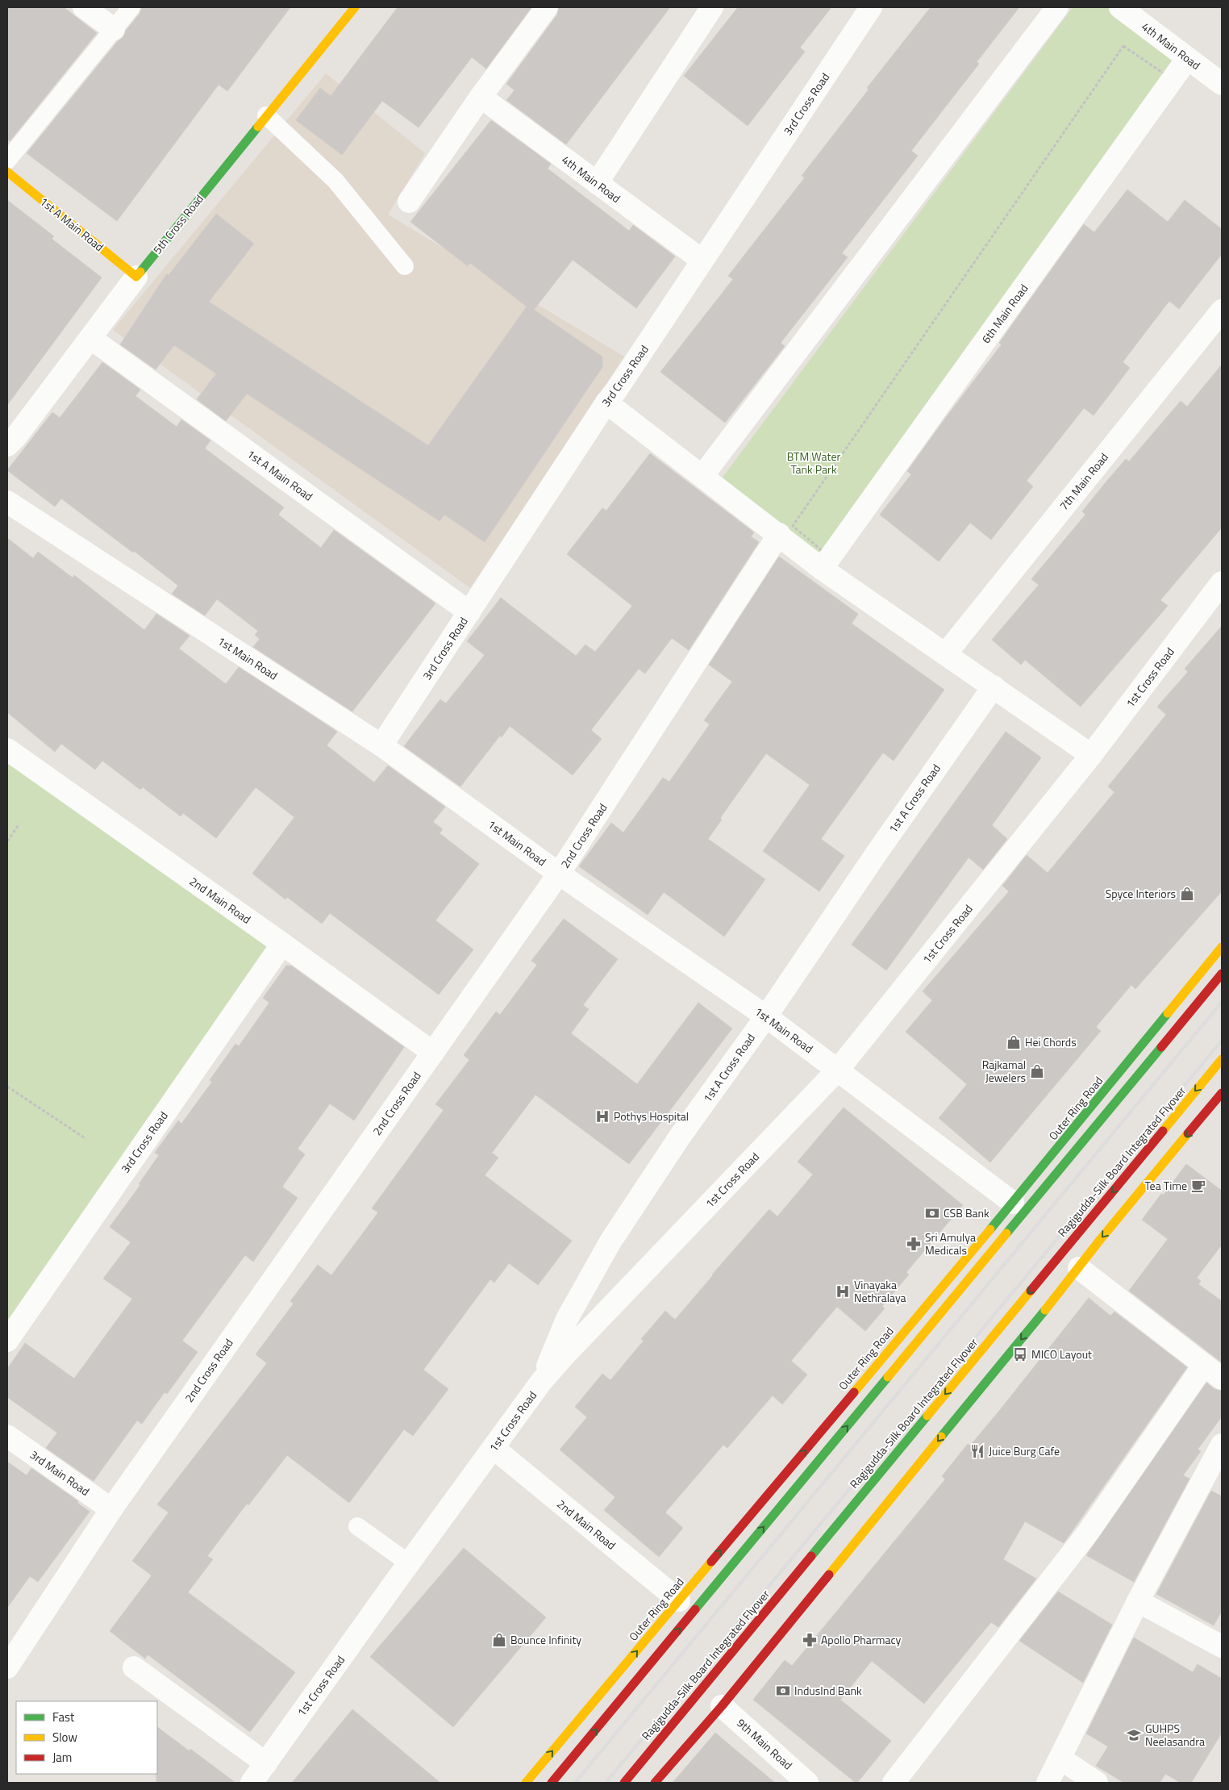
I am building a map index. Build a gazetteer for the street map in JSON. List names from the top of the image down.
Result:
{
  "streets": {
    "main road": [
      "1st A Main Road",
      "5th Cross Road",
      "Outer Ring Road",
      "Ragigudda-Silk Board Integrated Flyover"
    ],
    "street": [
      "4th Main Road",
      "3rd Cross Road",
      "6th Main Road",
      "7th Main Road",
      "1st Main Road",
      "1st Cross Road",
      "1st A Cross Road",
      "2nd Cross Road",
      "2nd Main Road",
      "3rd Main Road",
      "9th Main Road"
    ]
  },
  "crossings": [
    ["4th Main Road", "3rd Cross Road"],
    ["4th Main Road", "6th Main Road"],
    ["3rd Cross Road", "1st A Main Road"],
    ["3rd Cross Road", "1st Main Road"],
    ["3rd Cross Road", "2nd Main Road"],
    ["1st A Main Road", "5th Cross Road"],
    ["1st Main Road", "1st Cross Road"],
    ["1st Main Road", "1st A Cross Road"],
    ["1st Main Road", "2nd Cross Road"],
    ["1st Main Road", "Outer Ring Road"],
    ["1st Cross Road", "1st A Cross Road"],
    ["1st Cross Road", "2nd Main Road"],
    ["2nd Cross Road", "2nd Main Road"],
    ["2nd Cross Road", "3rd Main Road"],
    ["2nd Main Road", "Outer Ring Road"]
  ],
  "parks": ["BTM Water Tank Park"],
  "places": {
    "shop": [
      "Spyce Interiors",
      "Hei Chords",
      "Rajkamal Jewelers",
      "Bounce Infinity"
    ],
    "hospital": ["Pothys Hospital", "Vinayaka Nethralaya"],
    "cafe": ["Tea Time"],
    "bank": ["CSB Bank", "IndusInd Bank"],
    "pharmacy": ["Sri Amulya Medicals", "Apollo Pharmacy"],
    "bus stop": ["MICO Layout"],
    "restaurant": ["Juice Burg Cafe"],
    "school or university": ["GUHPS Neelasandra"]
  },
  "legend": ["Fast", "Slow", "Jam"]
}
